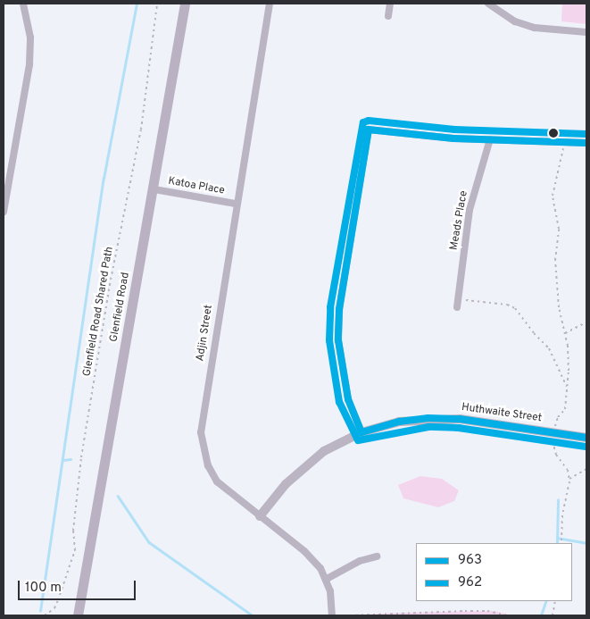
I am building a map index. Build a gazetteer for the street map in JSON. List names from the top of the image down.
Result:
{
  "streets": {
    "main road": ["Glenfield Road"],
    "street": [
      "Katoa Place",
      "Meads Place",
      "Adjin Street",
      "Huthwaite Street"
    ],
    "path": ["Glenfield Road Shared Path"]
  },
  "crossings": [
    ["Katoa Place", "Glenfield Road"],
    ["Katoa Place", "Adjin Street"],
    ["Adjin Street", "Huthwaite Street"]
  ],
  "lines": ["transit line 962", "transit line 963"],
  "legend": ["963", "962"],
  "scale_bar": "100 m"
}
